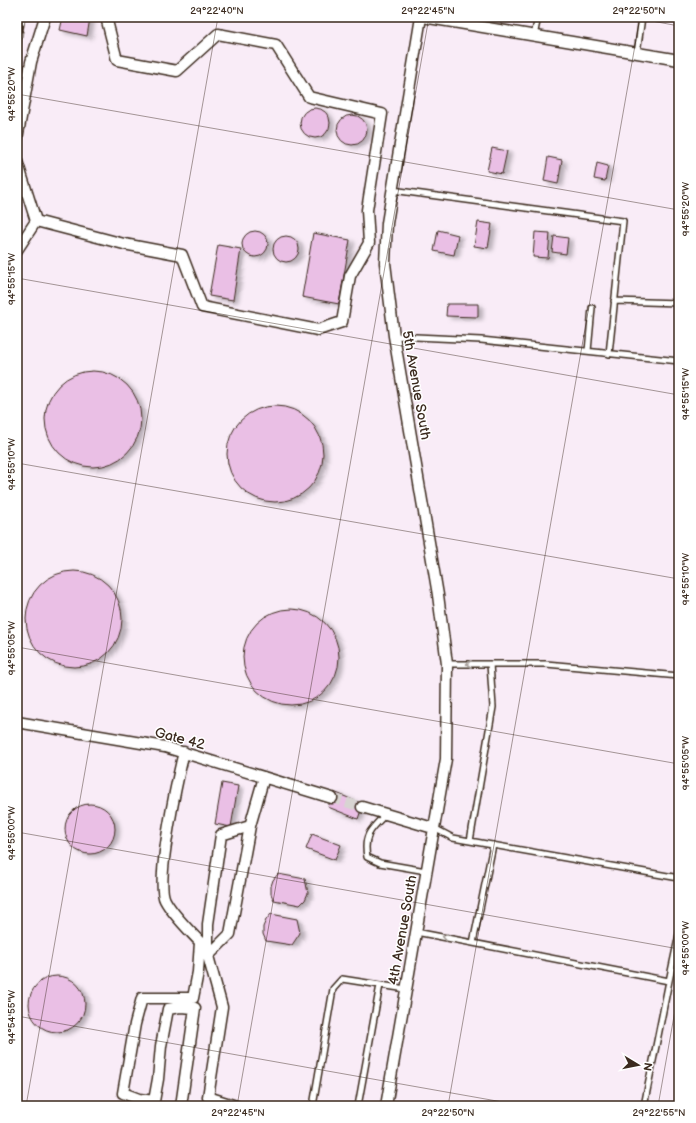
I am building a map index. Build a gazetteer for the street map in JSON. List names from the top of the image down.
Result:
{
  "streets": {
    "street": ["5th Avenue South", "Gate 42", "4th Avenue South"]
  },
  "crossings": [
    ["5th Avenue South", "4th Avenue South"]
  ],
  "north": "right",
  "coordinates": [
    "29°22'40\"N",
    "29°22'45\"N",
    "29°22'50\"N",
    "94°55'20\"W",
    "94°55'15\"W",
    "94°55'10\"W",
    "94°55'05\"W",
    "94°55'00\"W",
    "94°54'55\"W",
    "29°22'55\"N"
  ]
}
